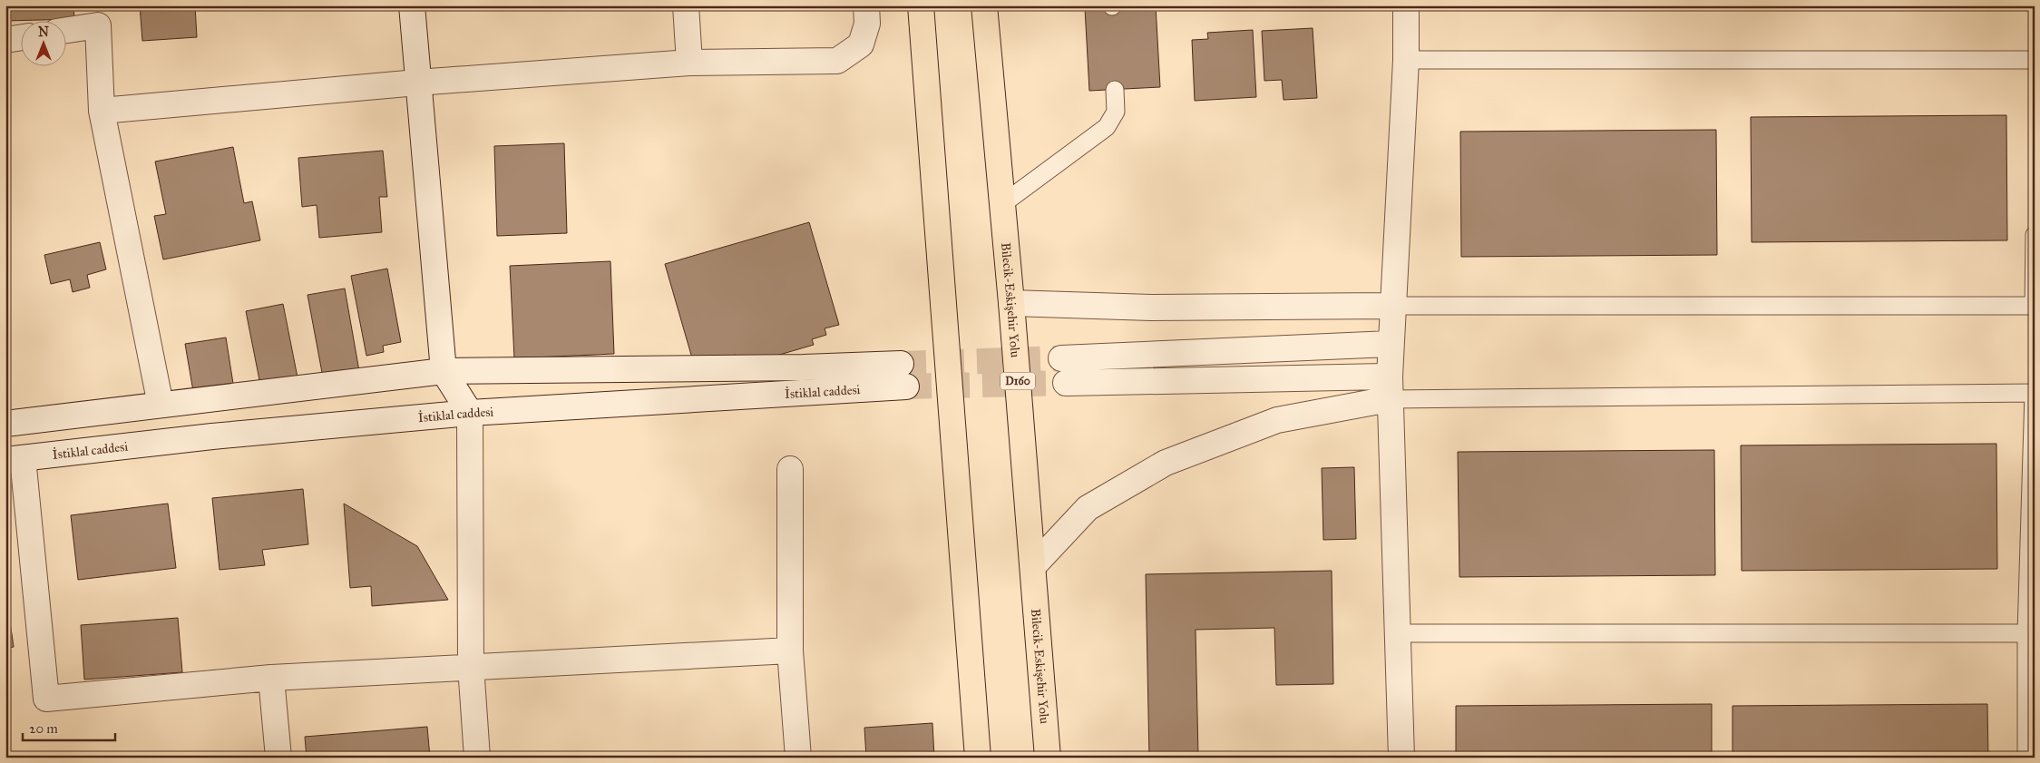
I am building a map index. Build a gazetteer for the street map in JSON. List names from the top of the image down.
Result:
{
  "streets": {
    "main road": ["Bilecik-Eskişehir Yolu", "D160"],
    "street": ["İstiklal caddesi"]
  },
  "scale_bar": "20 m",
  "north": "top"
}
